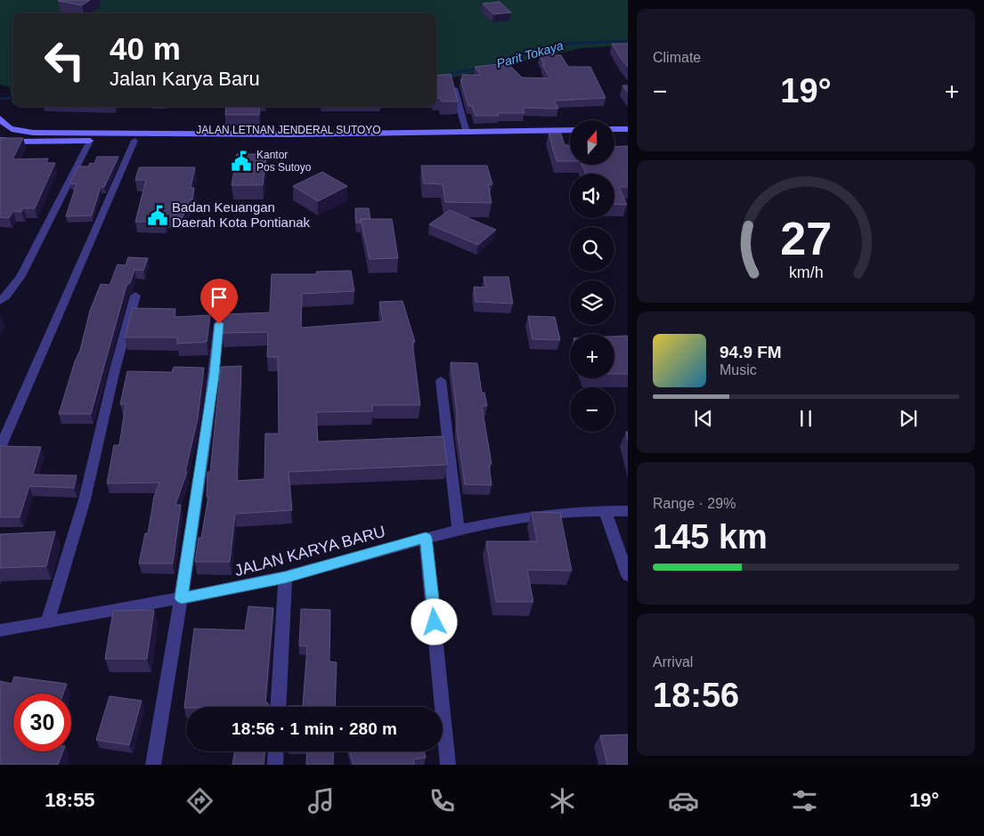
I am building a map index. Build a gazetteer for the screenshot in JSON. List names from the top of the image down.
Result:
{
  "streets": {
    "street": ["JALAN LETNAN JENDERAL SUTOYO", "JALAN KARYA BARU"]
  },
  "water": ["Parit Tokaya"],
  "places": {
    "public building": ["Kantor Pos Sutoyo", "Badan Keuangan Daerah Kota Pontianak"]
  },
  "north": "top",
  "page": {
    "tile": [
      "Climate",
      ["Range · 29%", "145 km"],
      ["Arrival", "18:56"]
    ],
    "turn": ["40 m", "Jalan Karya Baru"],
    "heat": ["−", "19°", "+"],
    "map_buttons": ["+", "−"],
    "song": ["94.9 FM", "Music"],
    "limit": "30",
    "trip": "18:56 · 1 min · 280 m",
    "tabs": ["18:55", "19°"],
    "gauge": ["27", "km/h"]
  }
}
